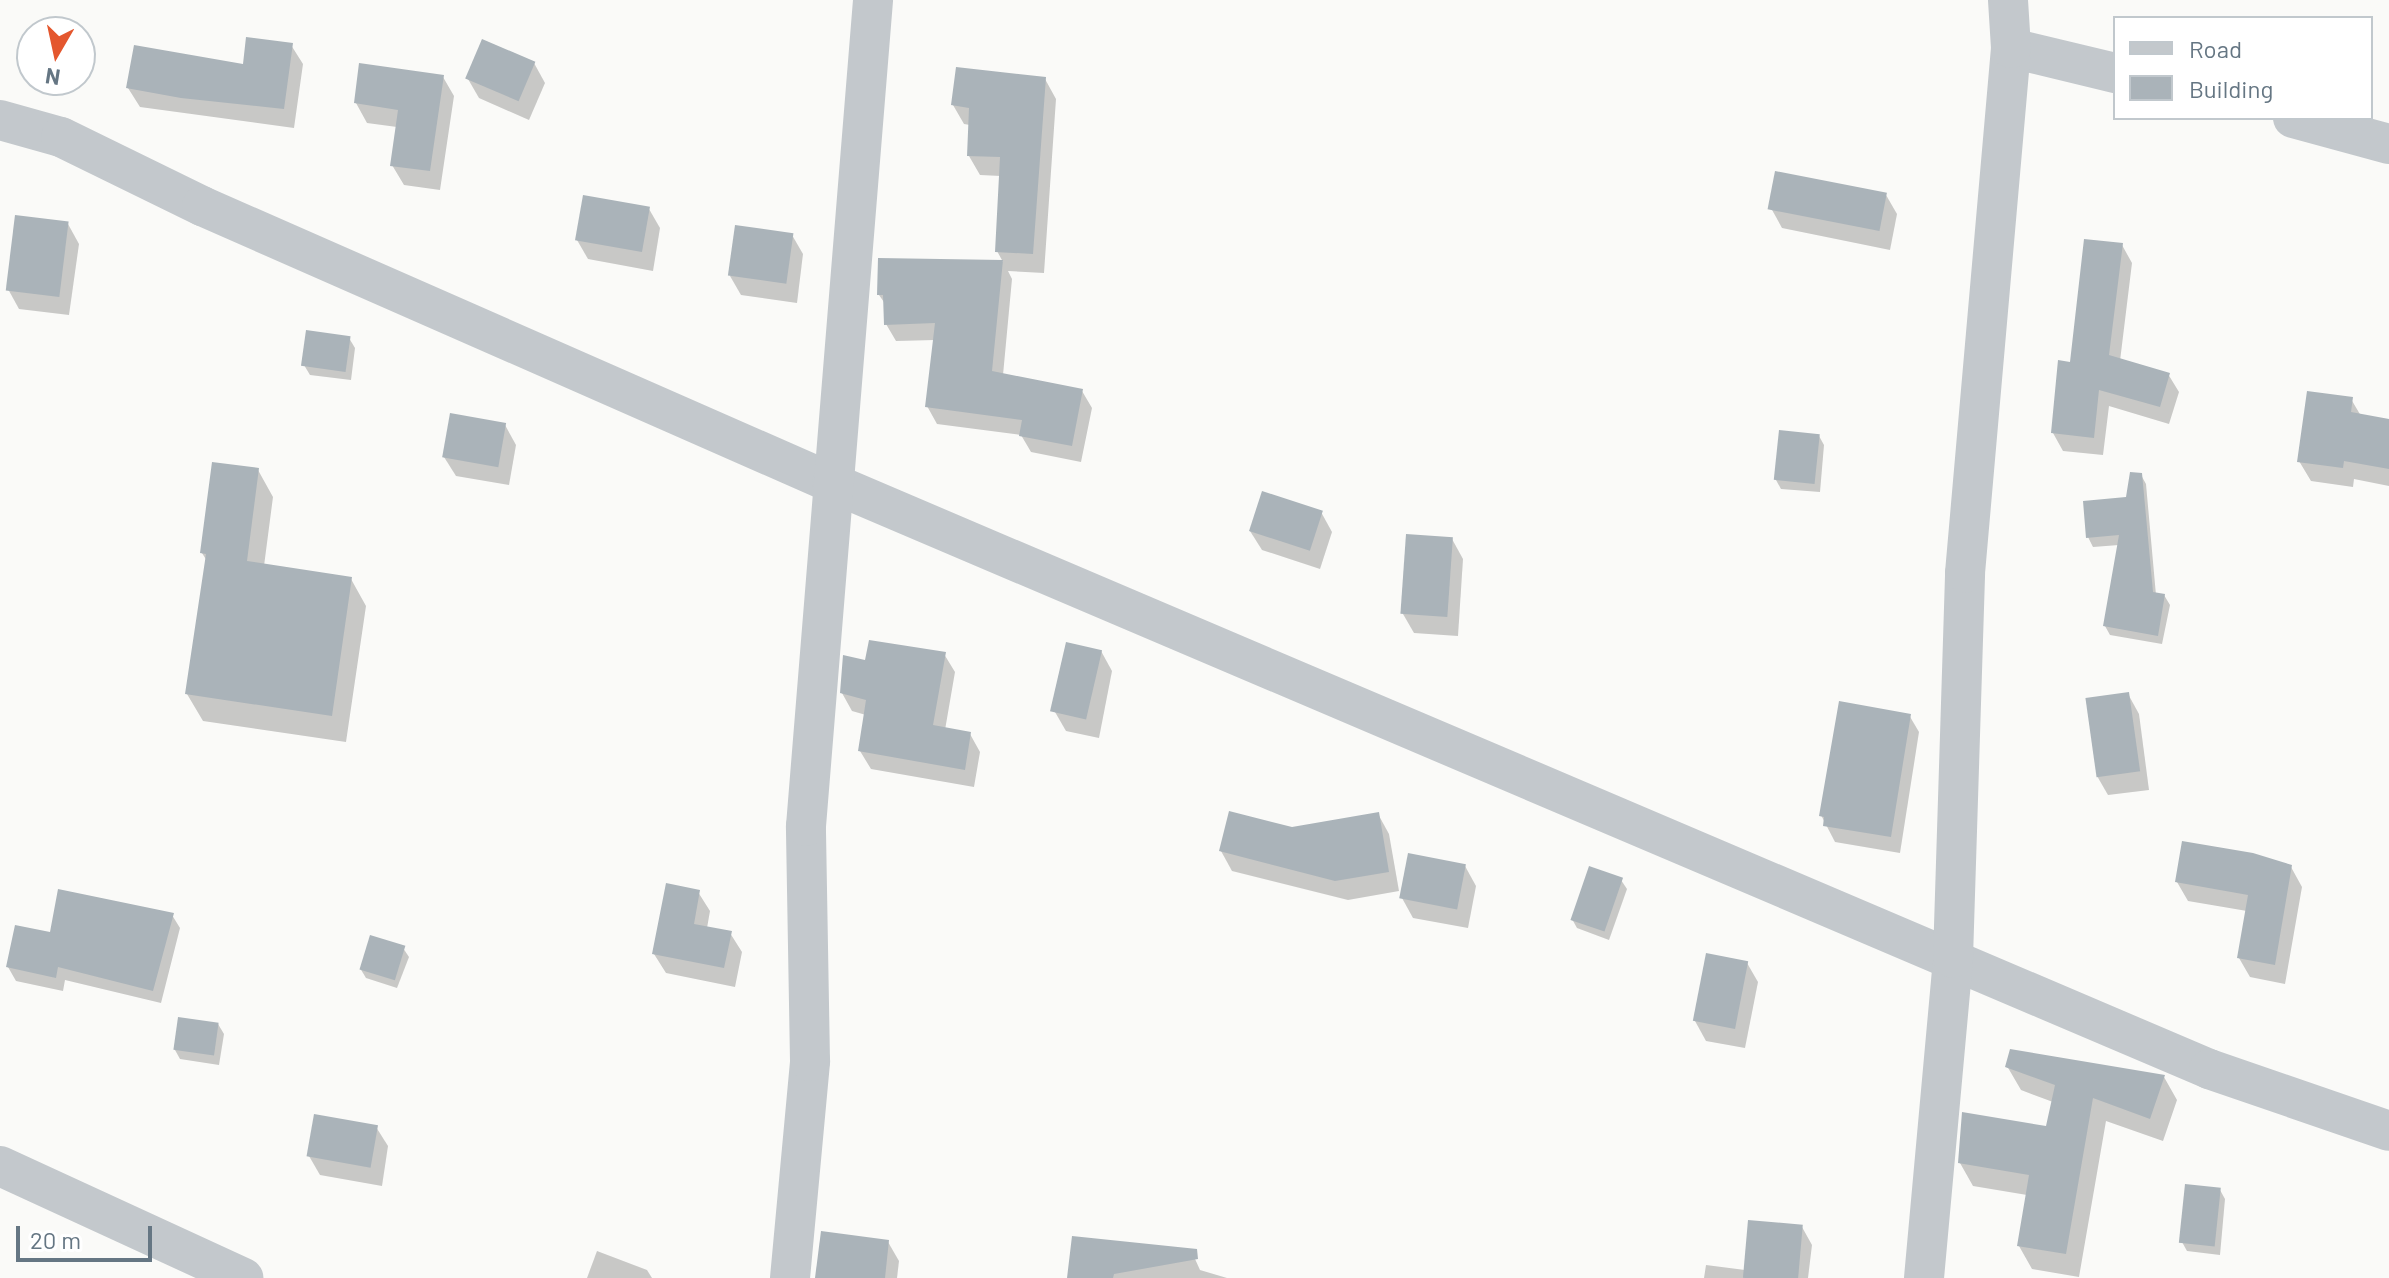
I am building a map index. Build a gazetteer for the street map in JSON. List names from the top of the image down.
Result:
{
  "legend": ["Road", "Building"],
  "scale_bar": "20 m",
  "north": "bottom"
}
